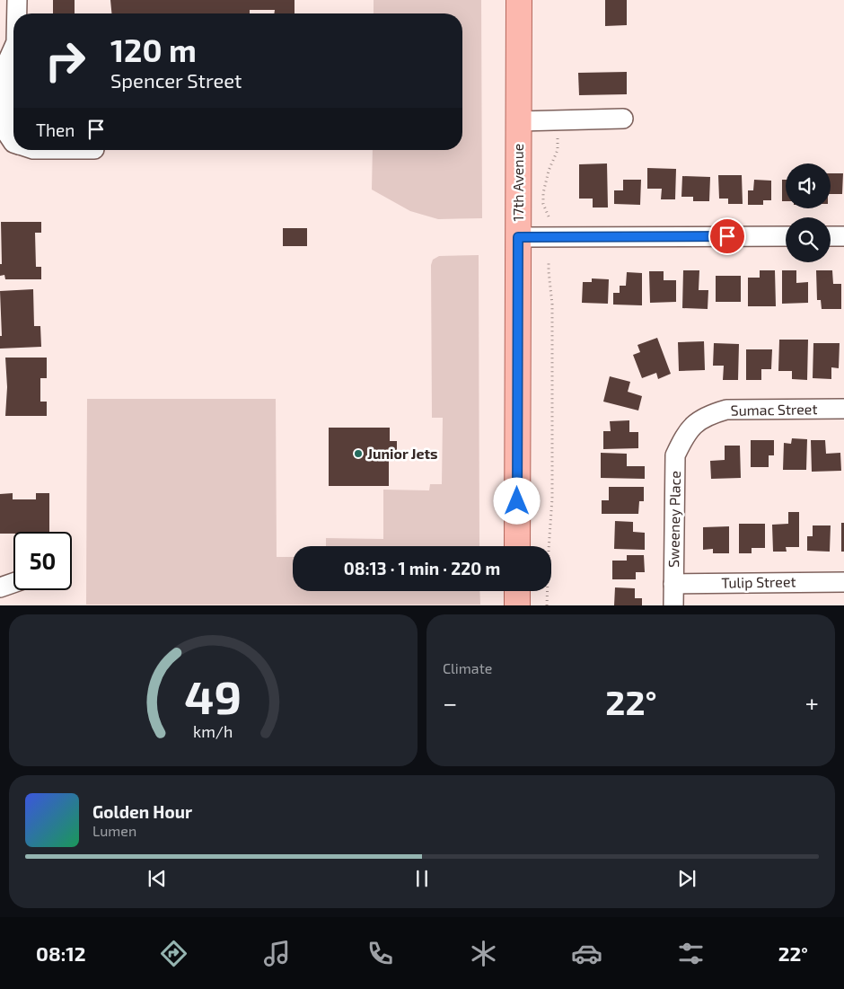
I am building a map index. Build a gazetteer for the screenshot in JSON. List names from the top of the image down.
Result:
{
  "streets": {
    "main road": ["17th Avenue"],
    "street": ["Sumac Street", "Sweeney Place", "Tulip Street"]
  },
  "crossings": [
    ["Sumac Street", "Sweeney Place"],
    ["Sweeney Place", "Tulip Street"]
  ],
  "places": ["Junior Jets"],
  "page": {
    "turn": ["120 m", "Spencer Street"],
    "then": "Then",
    "limit": "50",
    "trip": "08:13 · 1 min · 220 m",
    "tile": "Climate",
    "heat": ["−", "22°", "+"],
    "song": ["Golden Hour", "Lumen"],
    "tabs": ["08:12", "22°"],
    "gauge": ["49", "km/h"]
  }
}
